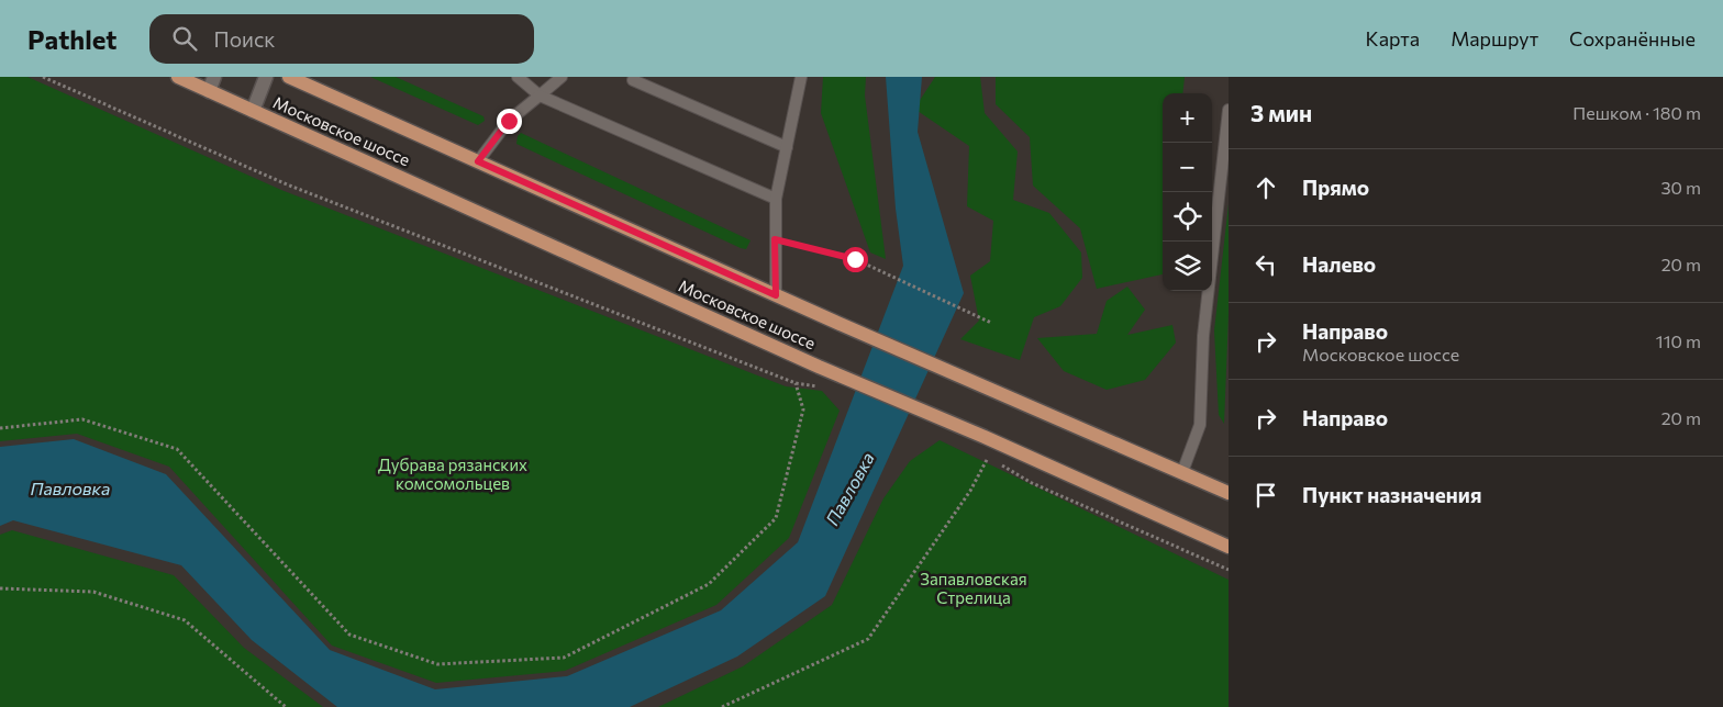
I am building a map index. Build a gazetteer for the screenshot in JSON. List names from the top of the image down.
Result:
{
  "streets": {
    "main road": ["Московское шоссе"]
  },
  "water": ["Павловка"],
  "parks": ["Дубрава рязанских комсомольцев", "Запавловская Стрелица"],
  "page": {
    "header": "Pathlet",
    "search": "Поиск",
    "nav": ["Карта", "Маршрут", "Сохранённые"],
    "heading": ["3 мин", "Пешком · 180 m"],
    "map_buttons": ["+", "−"],
    "list": [
      ["Прямо", "30 m"],
      ["Налево", "20 m"],
      ["Направо", "Московское шоссе", "110 m"],
      ["Направо", "20 m"],
      "Пункт назначения"
    ]
  }
}
